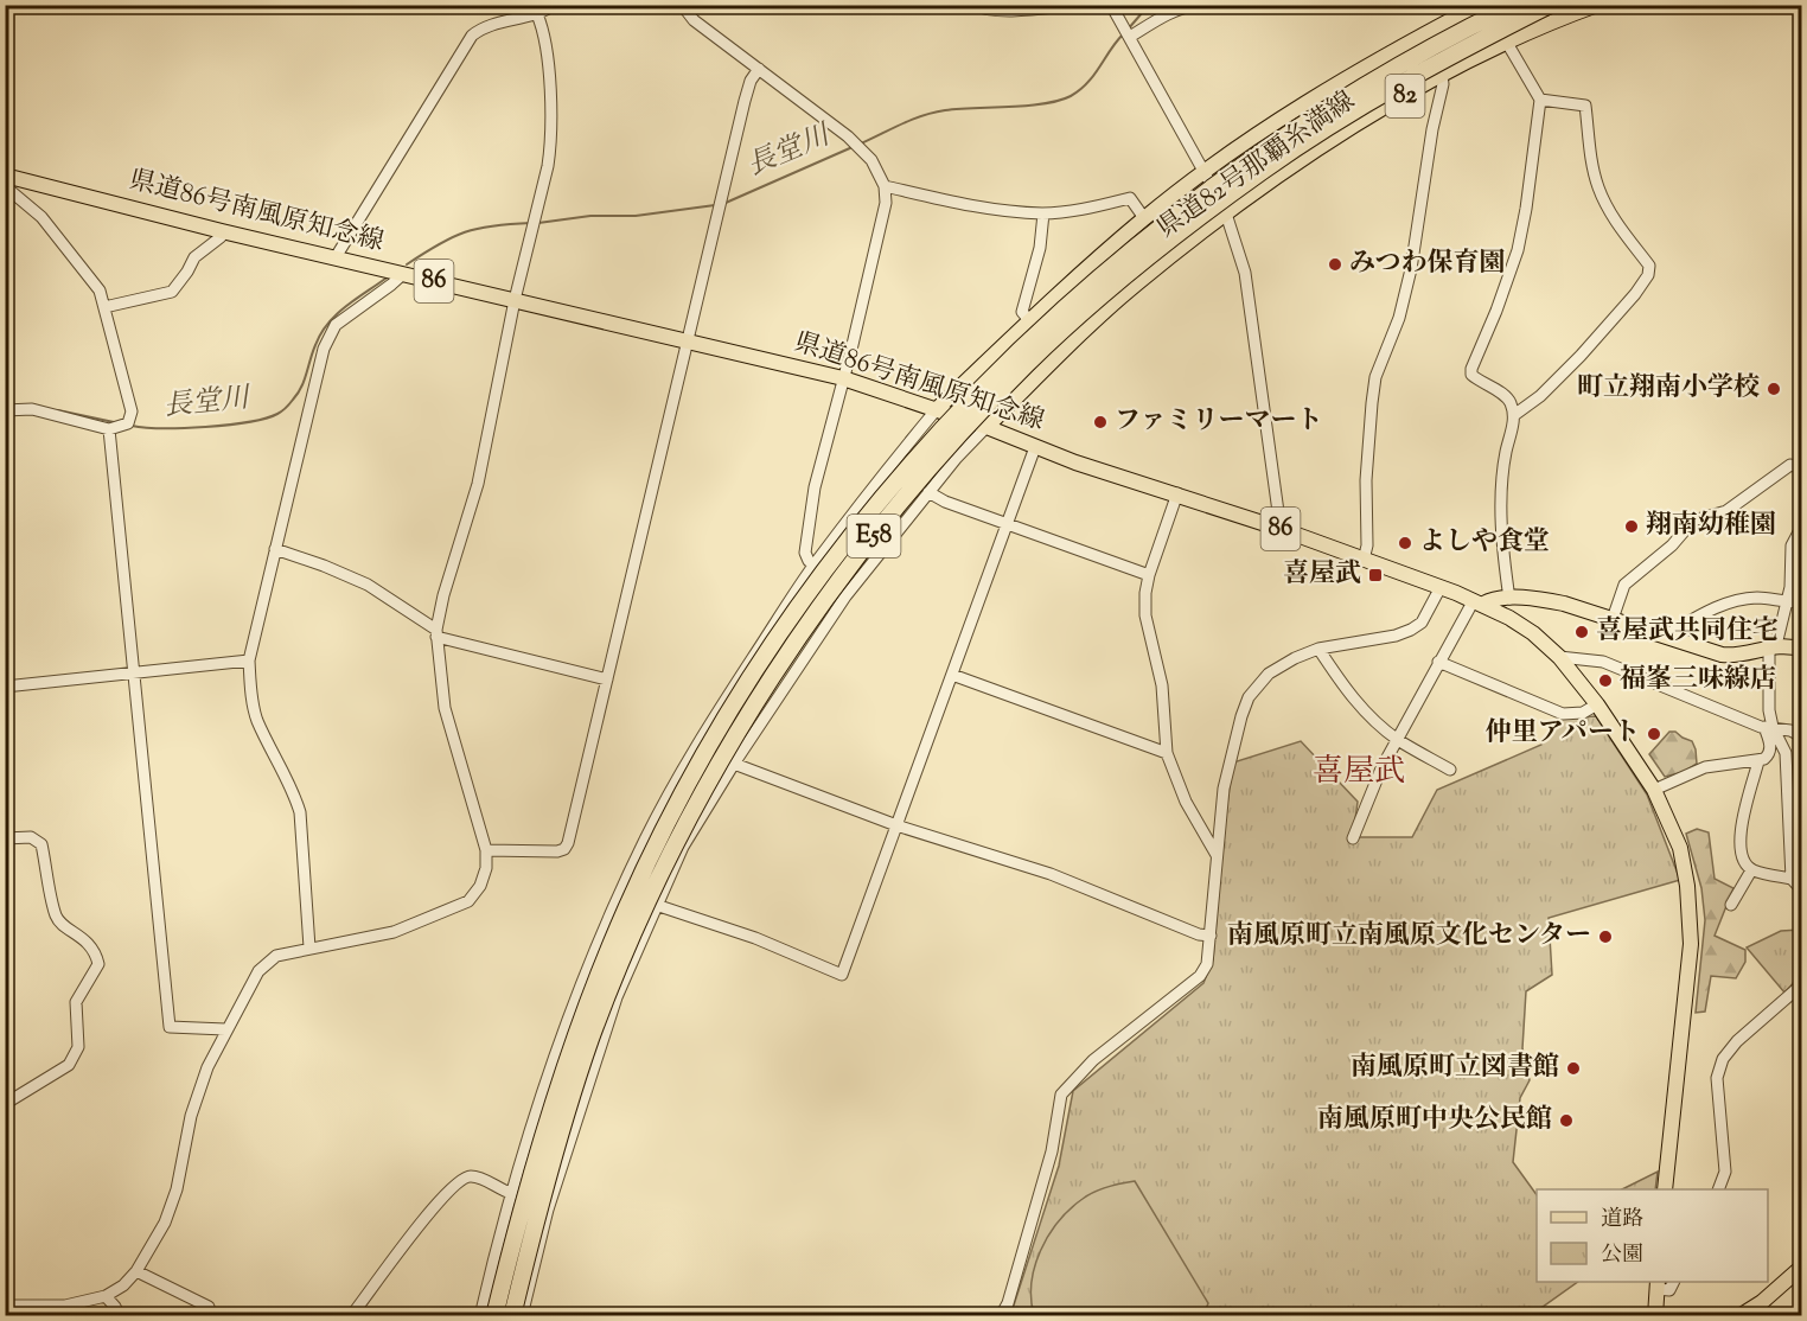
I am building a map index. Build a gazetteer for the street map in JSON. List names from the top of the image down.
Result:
{
  "streets": {
    "highway": ["E58"],
    "main road": [
      "82",
      "県道82号那覇糸満線",
      "県道86号南風原知念線",
      "86"
    ]
  },
  "crossings": [
    ["県道82号那覇糸満線", "県道86号南風原知念線"]
  ],
  "districts": ["喜屋武"],
  "water": ["長堂川"],
  "places": {
    "other": [
      "みつわ保育園",
      "町立翔南小学校",
      "ファミリーマート",
      "翔南幼稚園",
      "よしや食堂",
      "喜屋武共同住宅",
      "福峯三味線店",
      "仲里アパート",
      "南風原町立南風原文化センター",
      "南風原町立図書館",
      "南風原町中央公民館"
    ],
    "transit": ["喜屋武"]
  },
  "legend": ["道路", "公園"]
}
